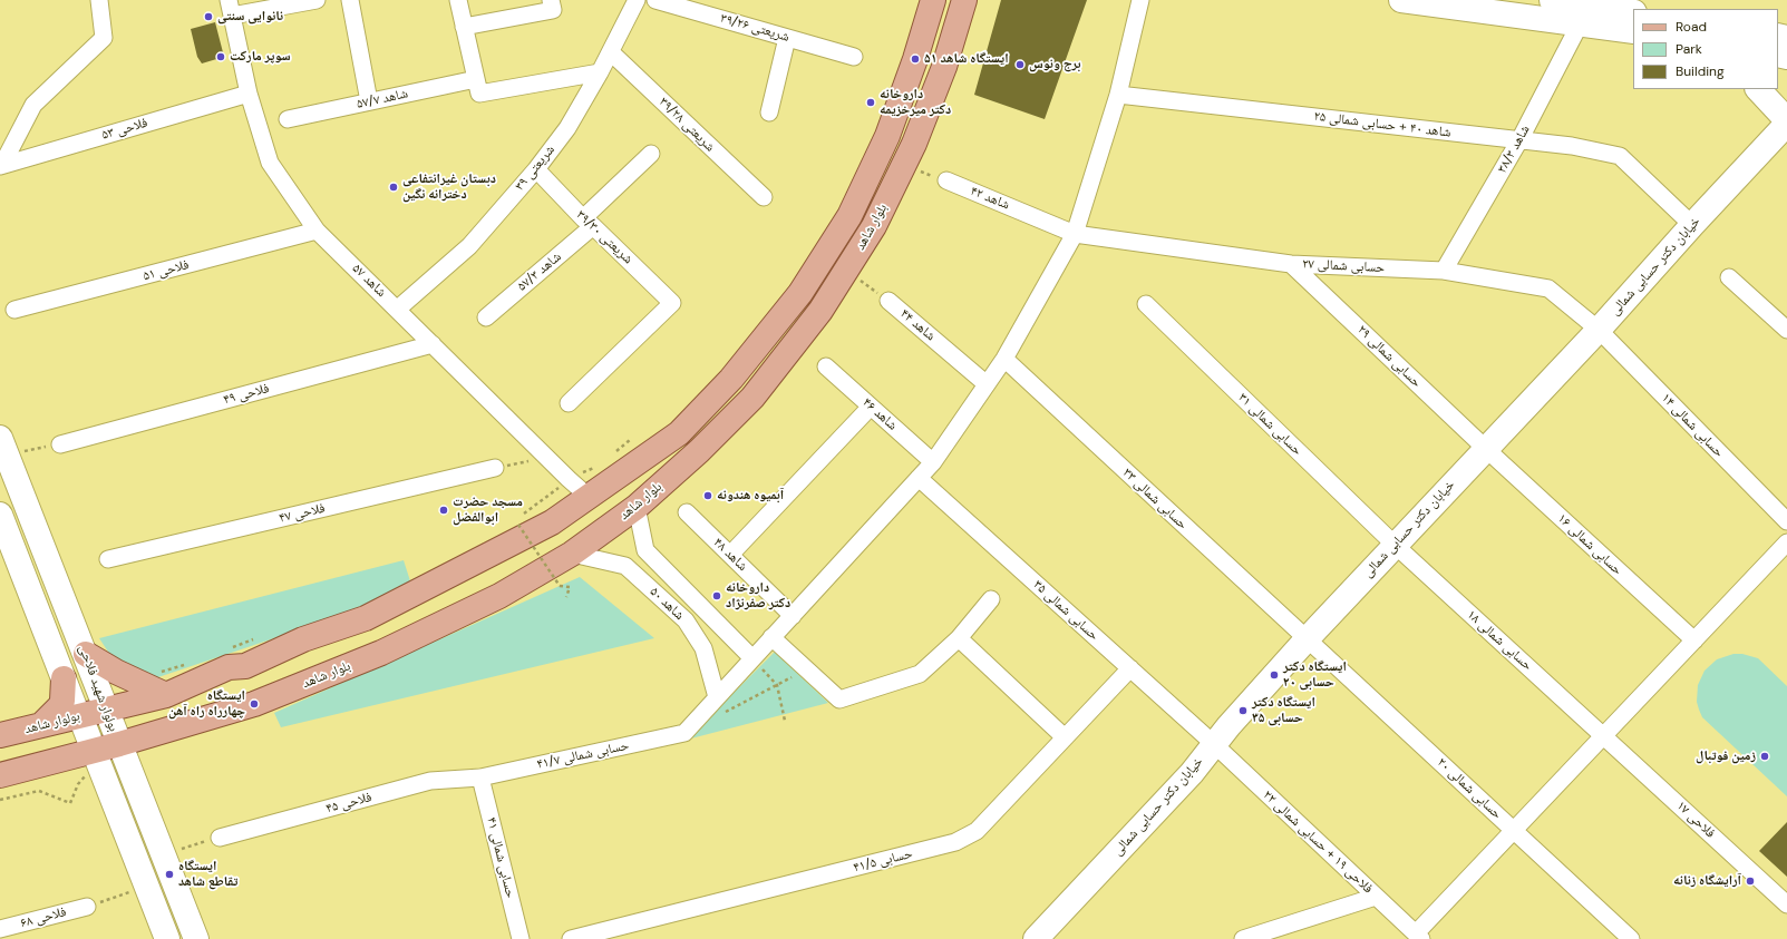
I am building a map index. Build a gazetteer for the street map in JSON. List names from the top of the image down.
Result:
{
  "streets": {
    "main road": ["بلوار شاهد", "بولوار شاهد"],
    "street": [
      "شریعتی ۳۹/۲۶",
      "شاهد ۵۷/۷",
      "شریعتی ۳۹/۲۸",
      "شاهد ۴۰ + حسابی شمالی ۲۵",
      "فلاحی ۵۳",
      "شاهد ۳۸/۳",
      "شریعتی ۳۹",
      "شاهد ۴۲",
      "شریعتی ۳۹/۳۰",
      "حسابی شمالی ۲۷",
      "خیابان دکتر حسابی شمالی",
      "فلاحی ۵۱",
      "شاهد ۵۷/۳",
      "شاهد ۵۷",
      "شاهد ۴۴",
      "حسابی شمالی ۲۹",
      "فلاحی ۴۹",
      "شاهد ۴۶",
      "حسابی شمالی ۳۱",
      "حسابی شمالی ۱۴",
      "حسابی شمالی ۳۳",
      "فلاحی ۴۷",
      "حسابی شمالی ۱۶",
      "شاهد ۴۸",
      "شاهد ۵۰",
      "حسابی شمالی ۳۵",
      "حسابی شمالی ۱۸",
      "بولوار شهید فلاحی",
      "حسابی شمالی ۴۱/۷",
      "حسابی شمالی ۲۰",
      "فلاحی ۴۵",
      "فلاحی ۱۷",
      "فلاحی ۱۹ + حسابی شمالی ۲۲",
      "حسابی شمالی ۴۱",
      "حسابی ۴۱/۵",
      "فلاحی ۶۸"
    ]
  },
  "crossings": [
    ["شریعتی ۳۹/۲۸", "شریعتی ۳۹"],
    ["شاهد ۴۰ + حسابی شمالی ۲۵", "شاهد ۳۸/۳"],
    ["شاهد ۴۰ + حسابی شمالی ۲۵", "خیابان دکتر حسابی شمالی"],
    ["فلاحی ۵۳", "شاهد ۵۷"],
    ["شاهد ۳۸/۳", "حسابی شمالی ۲۷"],
    ["شریعتی ۳۹", "شریعتی ۳۹/۳۰"],
    ["شریعتی ۳۹", "شاهد ۵۷"],
    ["شاهد ۴۲", "حسابی شمالی ۲۷"],
    ["بلوار شاهد", "شاهد ۵۷"],
    ["بلوار شاهد", "شاهد ۴۴"],
    ["بلوار شاهد", "شاهد ۵۰"],
    ["بلوار شاهد", "بولوار شهید فلاحی"],
    ["بلوار شاهد", "بولوار شاهد"],
    ["شریعتی ۳۹/۳۰", "شاهد ۵۷/۳"],
    ["حسابی شمالی ۲۷", "خیابان دکتر حسابی شمالی"],
    ["حسابی شمالی ۲۷", "حسابی شمالی ۲۹"],
    ["حسابی شمالی ۲۷", "حسابی شمالی ۱۴"],
    ["خیابان دکتر حسابی شمالی", "حسابی شمالی ۲۹"],
    ["خیابان دکتر حسابی شمالی", "حسابی شمالی ۳۱"],
    ["خیابان دکتر حسابی شمالی", "حسابی شمالی ۱۴"],
    ["خیابان دکتر حسابی شمالی", "حسابی شمالی ۳۳"],
    ["خیابان دکتر حسابی شمالی", "حسابی شمالی ۱۶"],
    ["خیابان دکتر حسابی شمالی", "حسابی شمالی ۳۵"],
    ["خیابان دکتر حسابی شمالی", "حسابی شمالی ۱۸"],
    ["خیابان دکتر حسابی شمالی", "حسابی شمالی ۲۰"],
    ["خیابان دکتر حسابی شمالی", "فلاحی ۱۹ + حسابی شمالی ۲۲"],
    ["فلاحی ۵۱", "شاهد ۵۷"],
    ["شاهد ۵۷", "فلاحی ۴۹"],
    ["حسابی شمالی ۲۹", "حسابی شمالی ۱۶"],
    ["حسابی شمالی ۳۱", "حسابی شمالی ۱۸"],
    ["حسابی شمالی ۳۳", "حسابی شمالی ۲۰"],
    ["شاهد ۵۰", "حسابی شمالی ۴۱/۷"],
    ["حسابی شمالی ۳۵", "فلاحی ۱۹ + حسابی شمالی ۲۲"],
    ["حسابی شمالی ۳۵", "حسابی ۴۱/۵"],
    ["حسابی شمالی ۱۸", "فلاحی ۱۷"],
    ["بولوار شهید فلاحی", "بولوار شاهد"],
    ["حسابی شمالی ۴۱/۷", "فلاحی ۴۵"],
    ["حسابی شمالی ۴۱/۷", "حسابی شمالی ۴۱"],
    ["فلاحی ۴۵", "حسابی شمالی ۴۱"]
  ],
  "places": [
    "نانوایی سنتی",
    "سوپر مارکت",
    "ایستگاه شاهد ۵۱",
    "برج ونوس",
    "داروخانه دکتر میرخزیمه",
    "دبستان غیرانتفاعی دخترانه نگین",
    "آبمیوه هندونه",
    "مسجد حضرت ابوالفضل",
    "داروخانه دکتر صفرنژاد",
    "ایستگاه دکتر حسابی ۲۰",
    "ایستگاه چهارراه راه آهن",
    "ایستگاه دکتر حسابی ۳۵",
    "زمین فوتبال",
    "ایستگاه تقاطع شاهد",
    "آرایشگاه زنانه"
  ],
  "legend": ["Road", "Park", "Building"]
}
